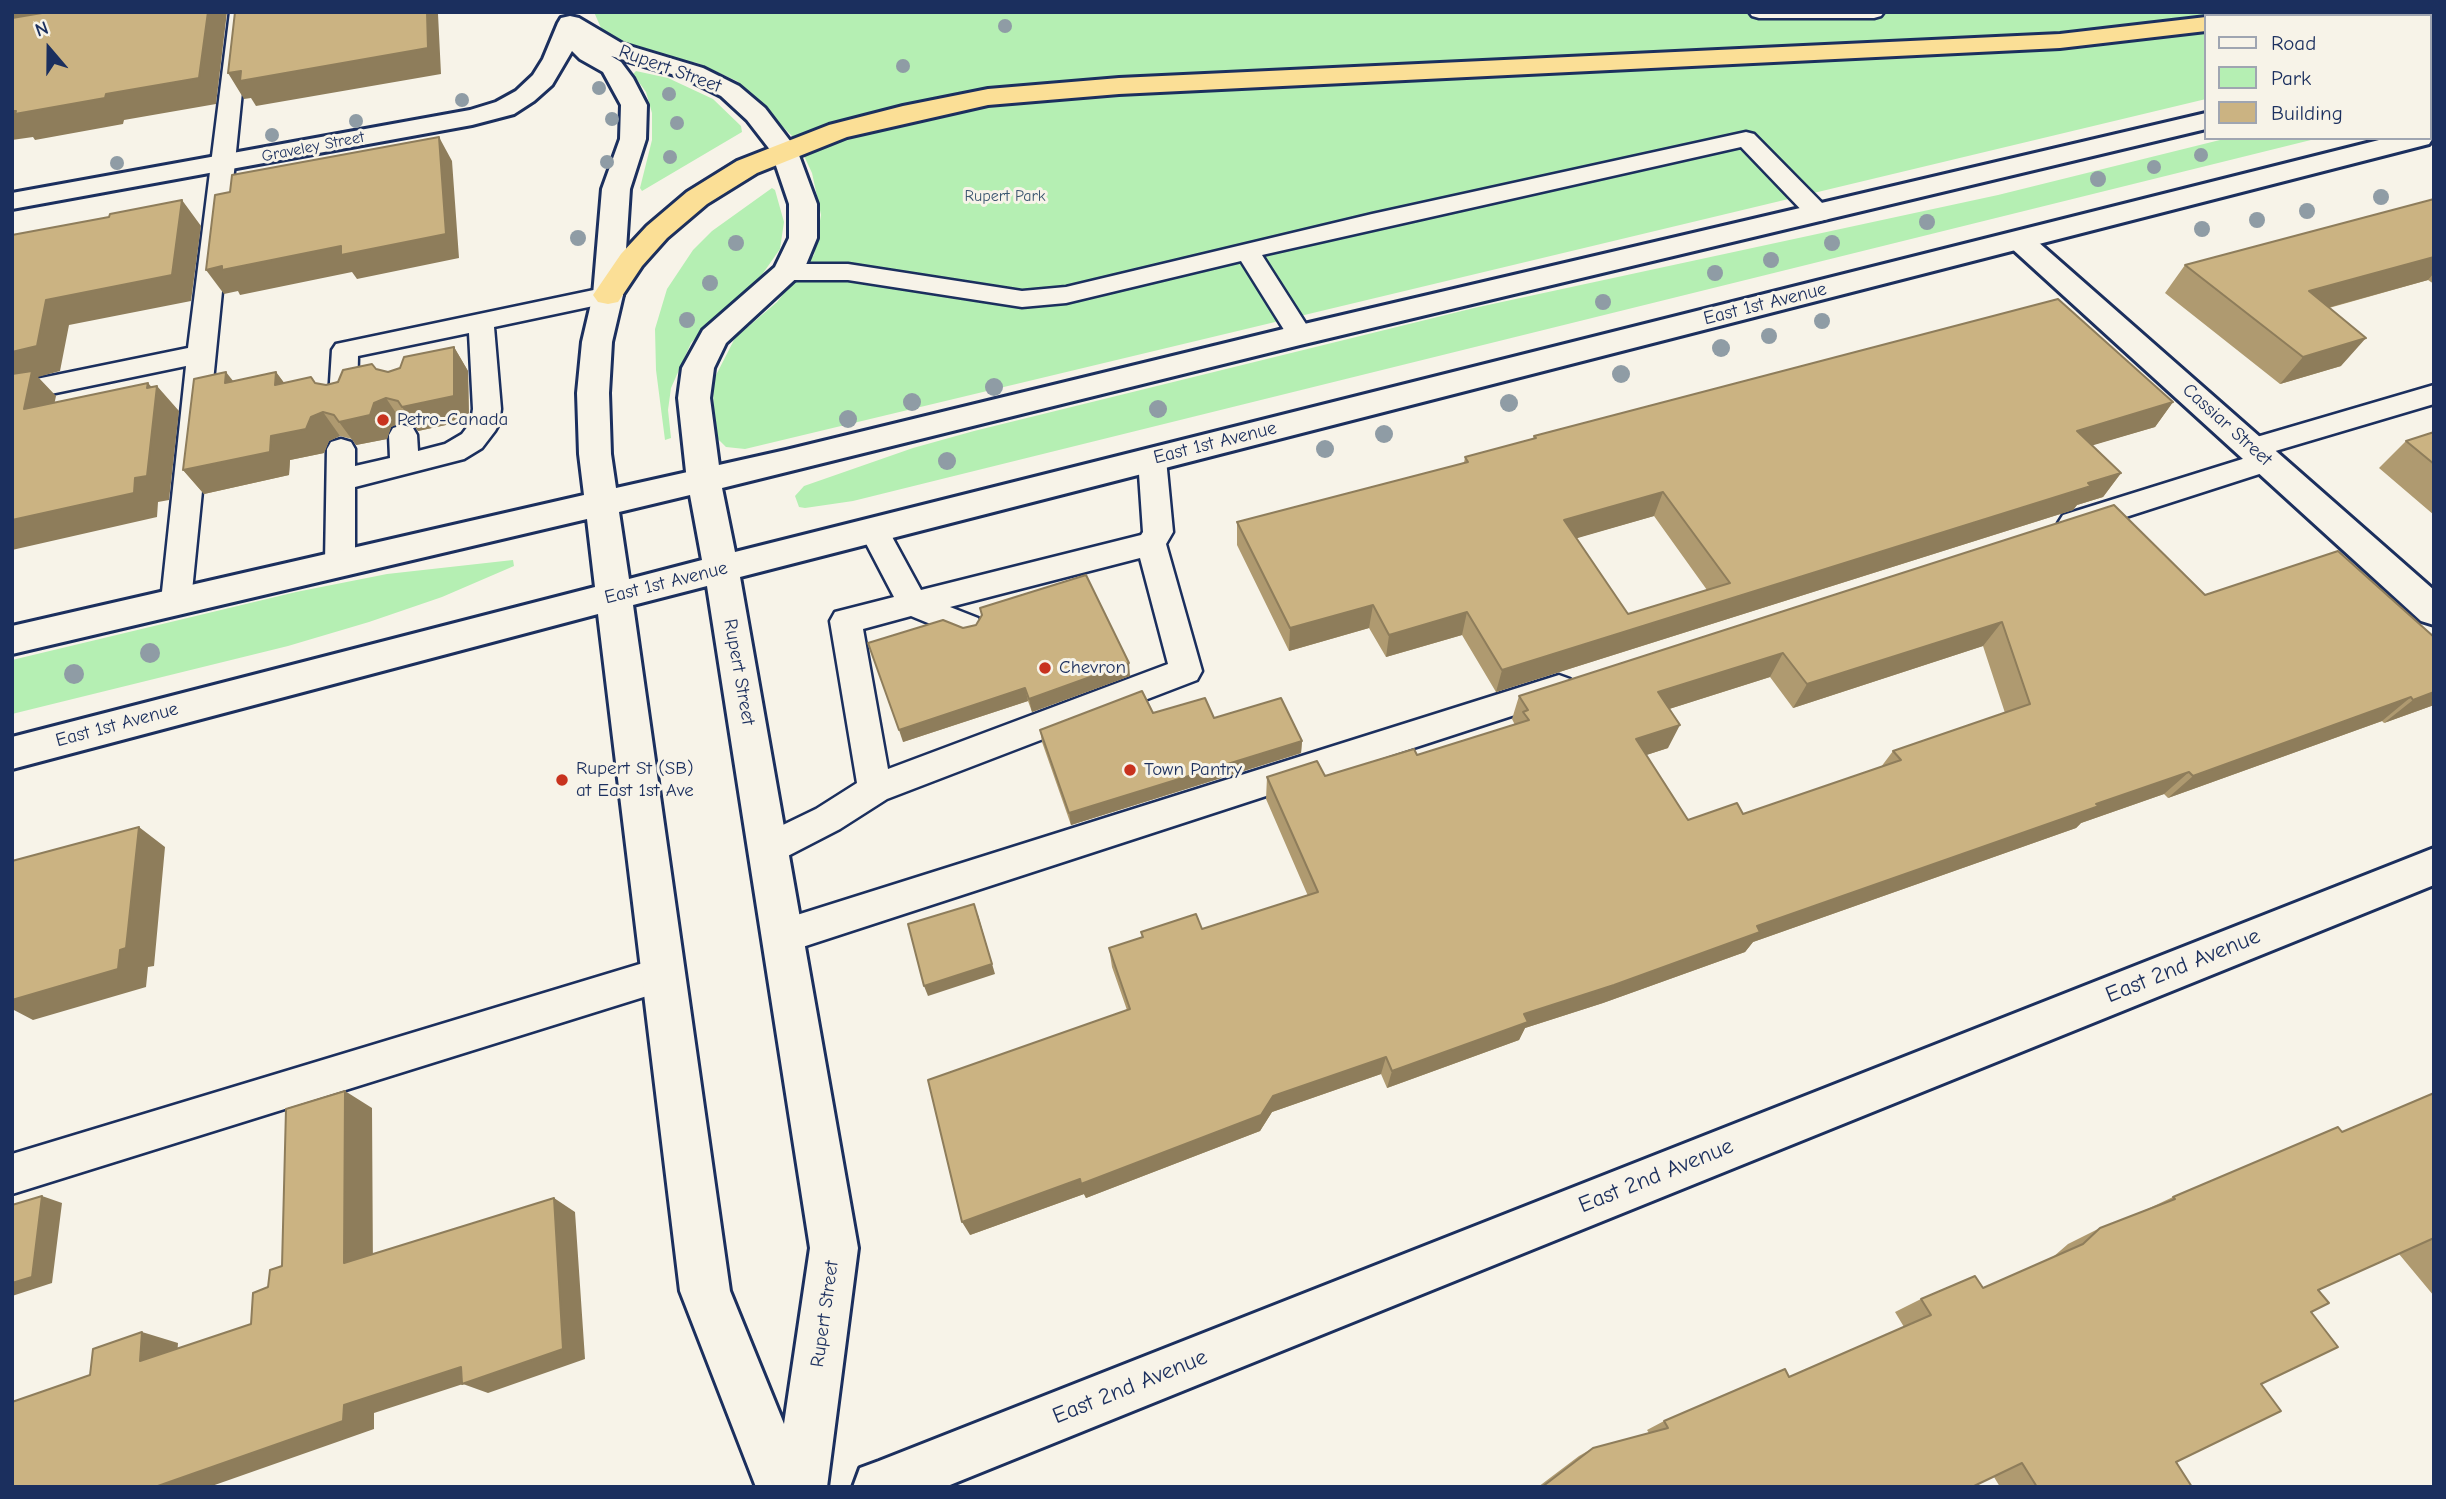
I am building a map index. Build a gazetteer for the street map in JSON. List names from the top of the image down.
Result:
{
  "streets": {
    "main road": [
      "Rupert Street",
      "Graveley Street",
      "East 1st Avenue",
      "Cassiar Street",
      "East 2nd Avenue"
    ]
  },
  "crossings": [
    ["Rupert Street", "Graveley Street"],
    ["Rupert Street", "East 1st Avenue"],
    ["East 1st Avenue", "Cassiar Street"]
  ],
  "parks": ["Rupert Park"],
  "places": [
    "Petro-Canada",
    "Chevron",
    "Town Pantry",
    "Rupert St (SB) at East 1st Ave"
  ],
  "legend": ["Road", "Park", "Building"],
  "north": "top"
}
